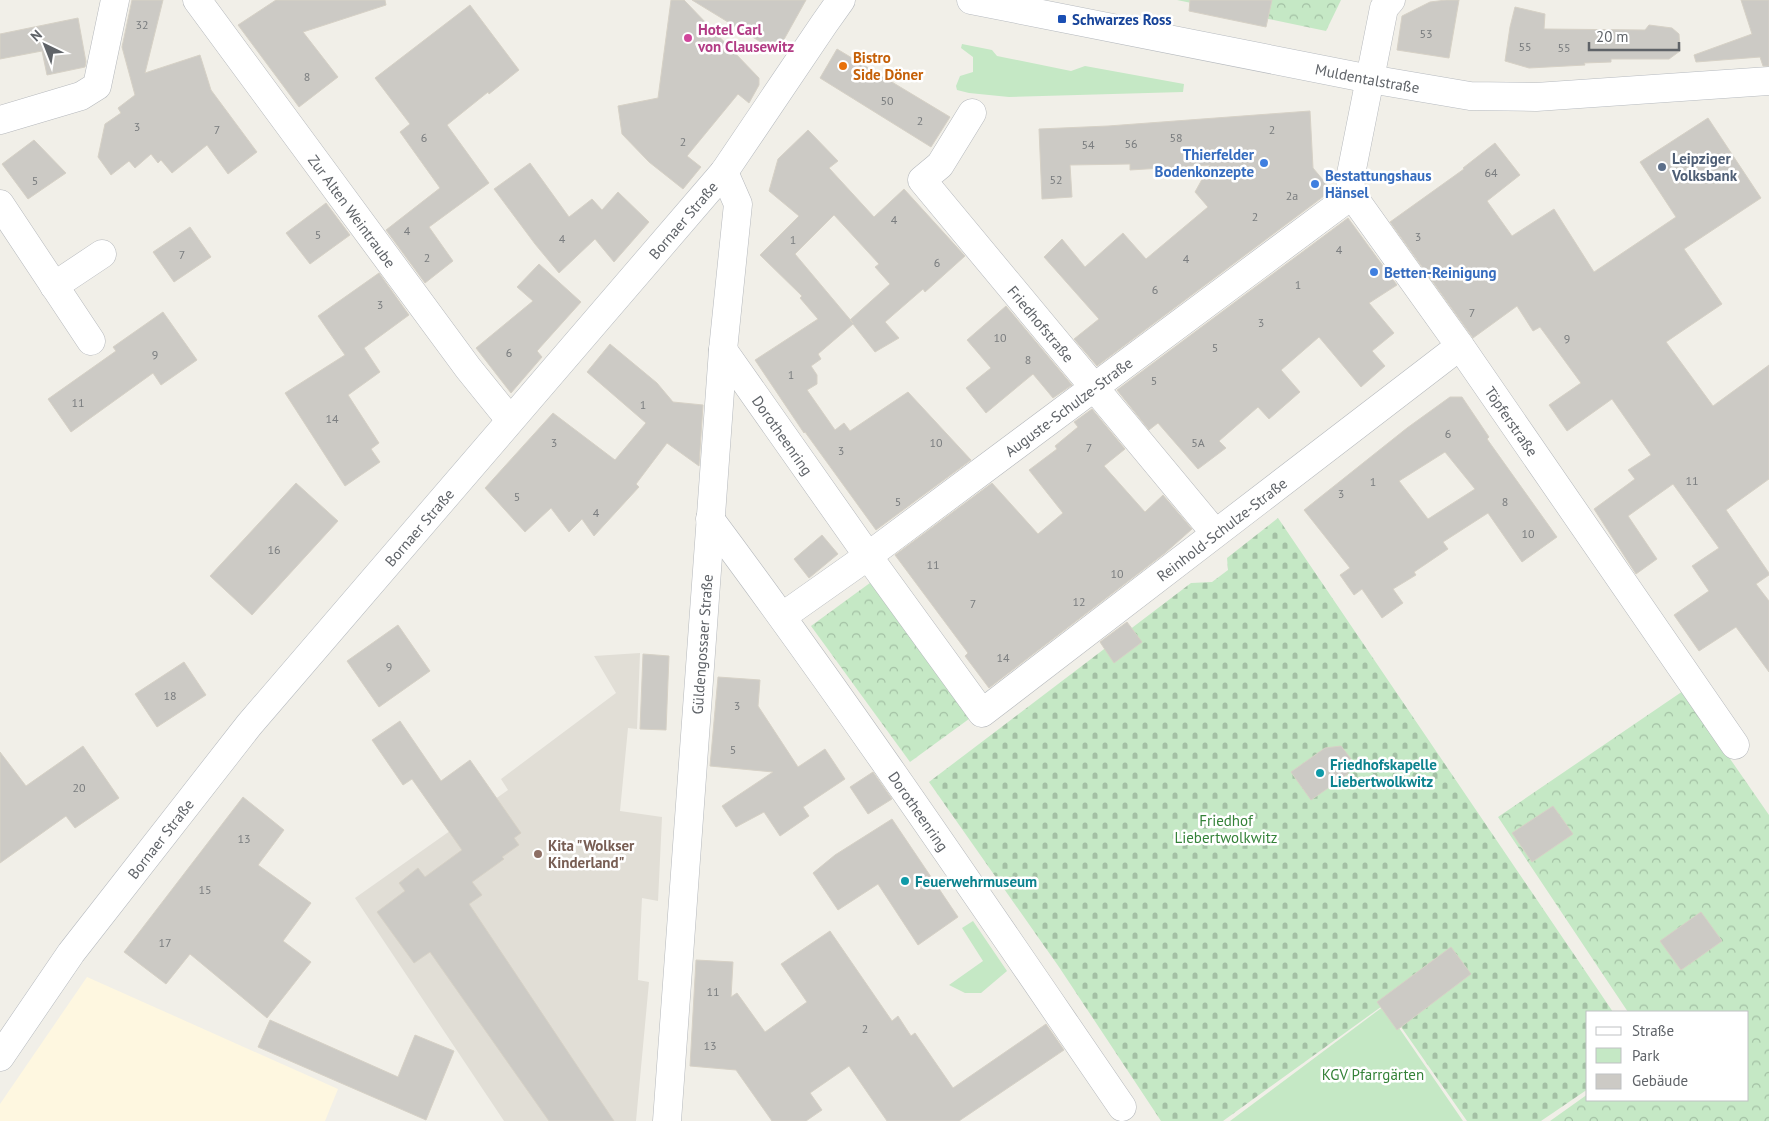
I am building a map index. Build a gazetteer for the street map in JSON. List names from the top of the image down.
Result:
{
  "streets": {
    "street": [
      "Muldentalstraße",
      "Zur Alten Weintraube",
      "Bornaer Straße",
      "Friedhofstraße",
      "Auguste-Schulze-Straße",
      "Töpferstraße",
      "Dorotheenring",
      "Reinhold-Schulze-Straße",
      "Güldengossaer Straße"
    ]
  },
  "crossings": [
    ["Zur Alten Weintraube", "Bornaer Straße"],
    ["Bornaer Straße", "Güldengossaer Straße"],
    ["Friedhofstraße", "Auguste-Schulze-Straße"],
    ["Friedhofstraße", "Reinhold-Schulze-Straße"],
    ["Auguste-Schulze-Straße", "Töpferstraße"],
    ["Auguste-Schulze-Straße", "Dorotheenring"],
    ["Töpferstraße", "Reinhold-Schulze-Straße"],
    ["Dorotheenring", "Reinhold-Schulze-Straße"],
    ["Dorotheenring", "Güldengossaer Straße"]
  ],
  "parks": ["Friedhof Liebertwolkwitz", "KGV Pfarrgärten"],
  "places": {
    "transit": ["Schwarzes Ross"],
    "other": [
      "Hotel Carl von Clausewitz",
      "Bistro Side Döner",
      "Thierfelder Bodenkonzepte",
      "Leipziger Volksbank",
      "Bestattungshaus Hänsel",
      "Betten-Reinigung",
      "Friedhofskapelle Liebertwolkwitz",
      "Kita \"Wolkser Kinderland\"",
      "Feuerwehrmuseum"
    ]
  },
  "house_numbers": [
    "32",
    "53",
    "55",
    "55",
    "8",
    "50",
    "2",
    "3",
    "7",
    "2",
    "6",
    "58",
    "2",
    "56",
    "54",
    "64",
    "52",
    "5",
    "2a",
    "2",
    "4",
    "4",
    "5",
    "3",
    "4",
    "1",
    "4",
    "7",
    "2",
    "4",
    "6",
    "1",
    "6",
    "3",
    "7",
    "3",
    "10",
    "9",
    "5",
    "6",
    "9",
    "8",
    "1",
    "5",
    "11",
    "1",
    "14",
    "6",
    "3",
    "10",
    "5A",
    "7",
    "3",
    "11",
    "1",
    "3",
    "5",
    "5",
    "8",
    "4",
    "10",
    "16",
    "11",
    "10",
    "12",
    "7",
    "14",
    "9",
    "18",
    "3",
    "5",
    "20",
    "13",
    "15",
    "17",
    "11",
    "2",
    "13"
  ],
  "legend": ["Straße", "Park", "Gebäude"],
  "scale_bar": "20 m",
  "north": "top left"
}
